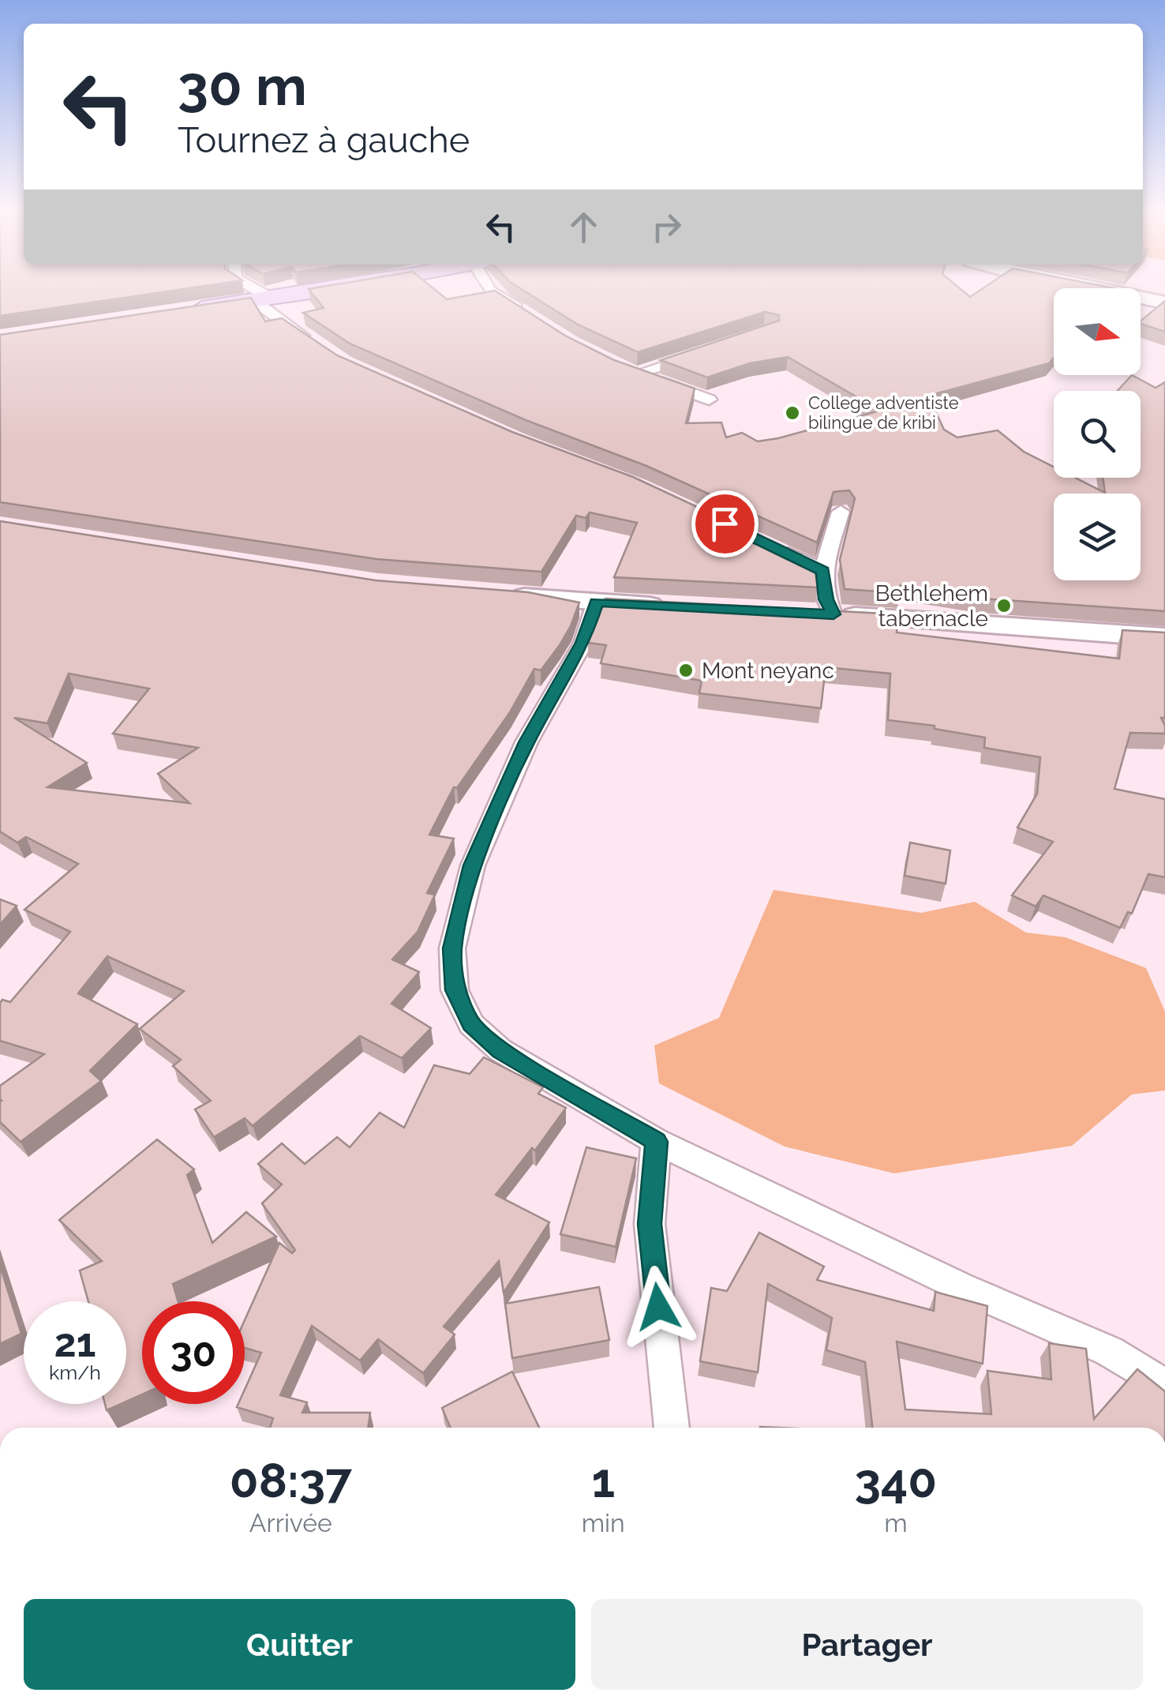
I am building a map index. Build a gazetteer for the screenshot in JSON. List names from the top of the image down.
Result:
{
  "places": ["College adventiste bilingue de kribi", "Bethlehem tabernacle", "Mont neyanc"],
  "north": "right",
  "page": {
    "turn": ["30 m", "Tournez à gauche"],
    "speed": "21 km/h",
    "limit": "30",
    "eta": [
      "08:37",
      "Arrivée",
      "1",
      "min",
      "340",
      "m"
    ],
    "buttons": ["Quitter", "Partager"]
  }
}
